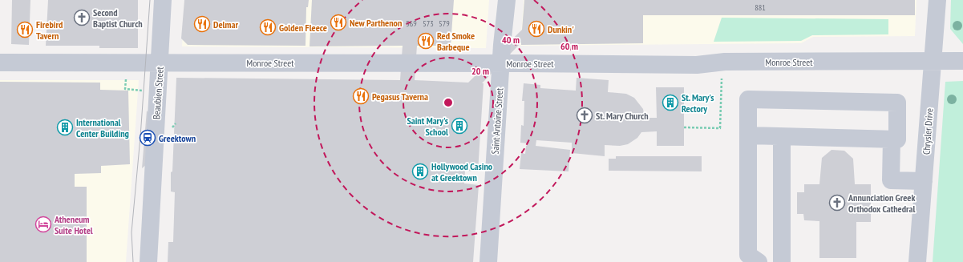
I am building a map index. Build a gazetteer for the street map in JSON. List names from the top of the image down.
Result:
{
  "streets": {
    "street": [
      "Monroe Street",
      "Beaubien Street",
      "Saint Antoine Street",
      "Chrysler Drive"
    ]
  },
  "crossings": [
    ["Monroe Street", "Beaubien Street"],
    ["Monroe Street", "Saint Antoine Street"],
    ["Monroe Street", "Chrysler Drive"]
  ],
  "places": {
    "church": ["Second Baptist Church", "St. Mary Church", "Annunciation Greek Orthodox Cathedral"],
    "restaurant": [
      "New Parthenon",
      "Delmar",
      "Golden Fleece",
      "Dunkin'",
      "Firebird Tavern",
      "Red Smoke Barbeque",
      "Pegasus Taverna"
    ],
    "building": [
      "St. Mary's Rectory",
      "Saint Mary's School",
      "International Center Building",
      "Hollywood Casino at Greektown"
    ],
    "station": ["Greektown"],
    "hotel": ["Atheneum Suite Hotel"]
  },
  "house_numbers": [
    "881",
    "569",
    "573",
    "579"
  ],
  "rings": ["40 m", "60 m", "20 m"]
}
